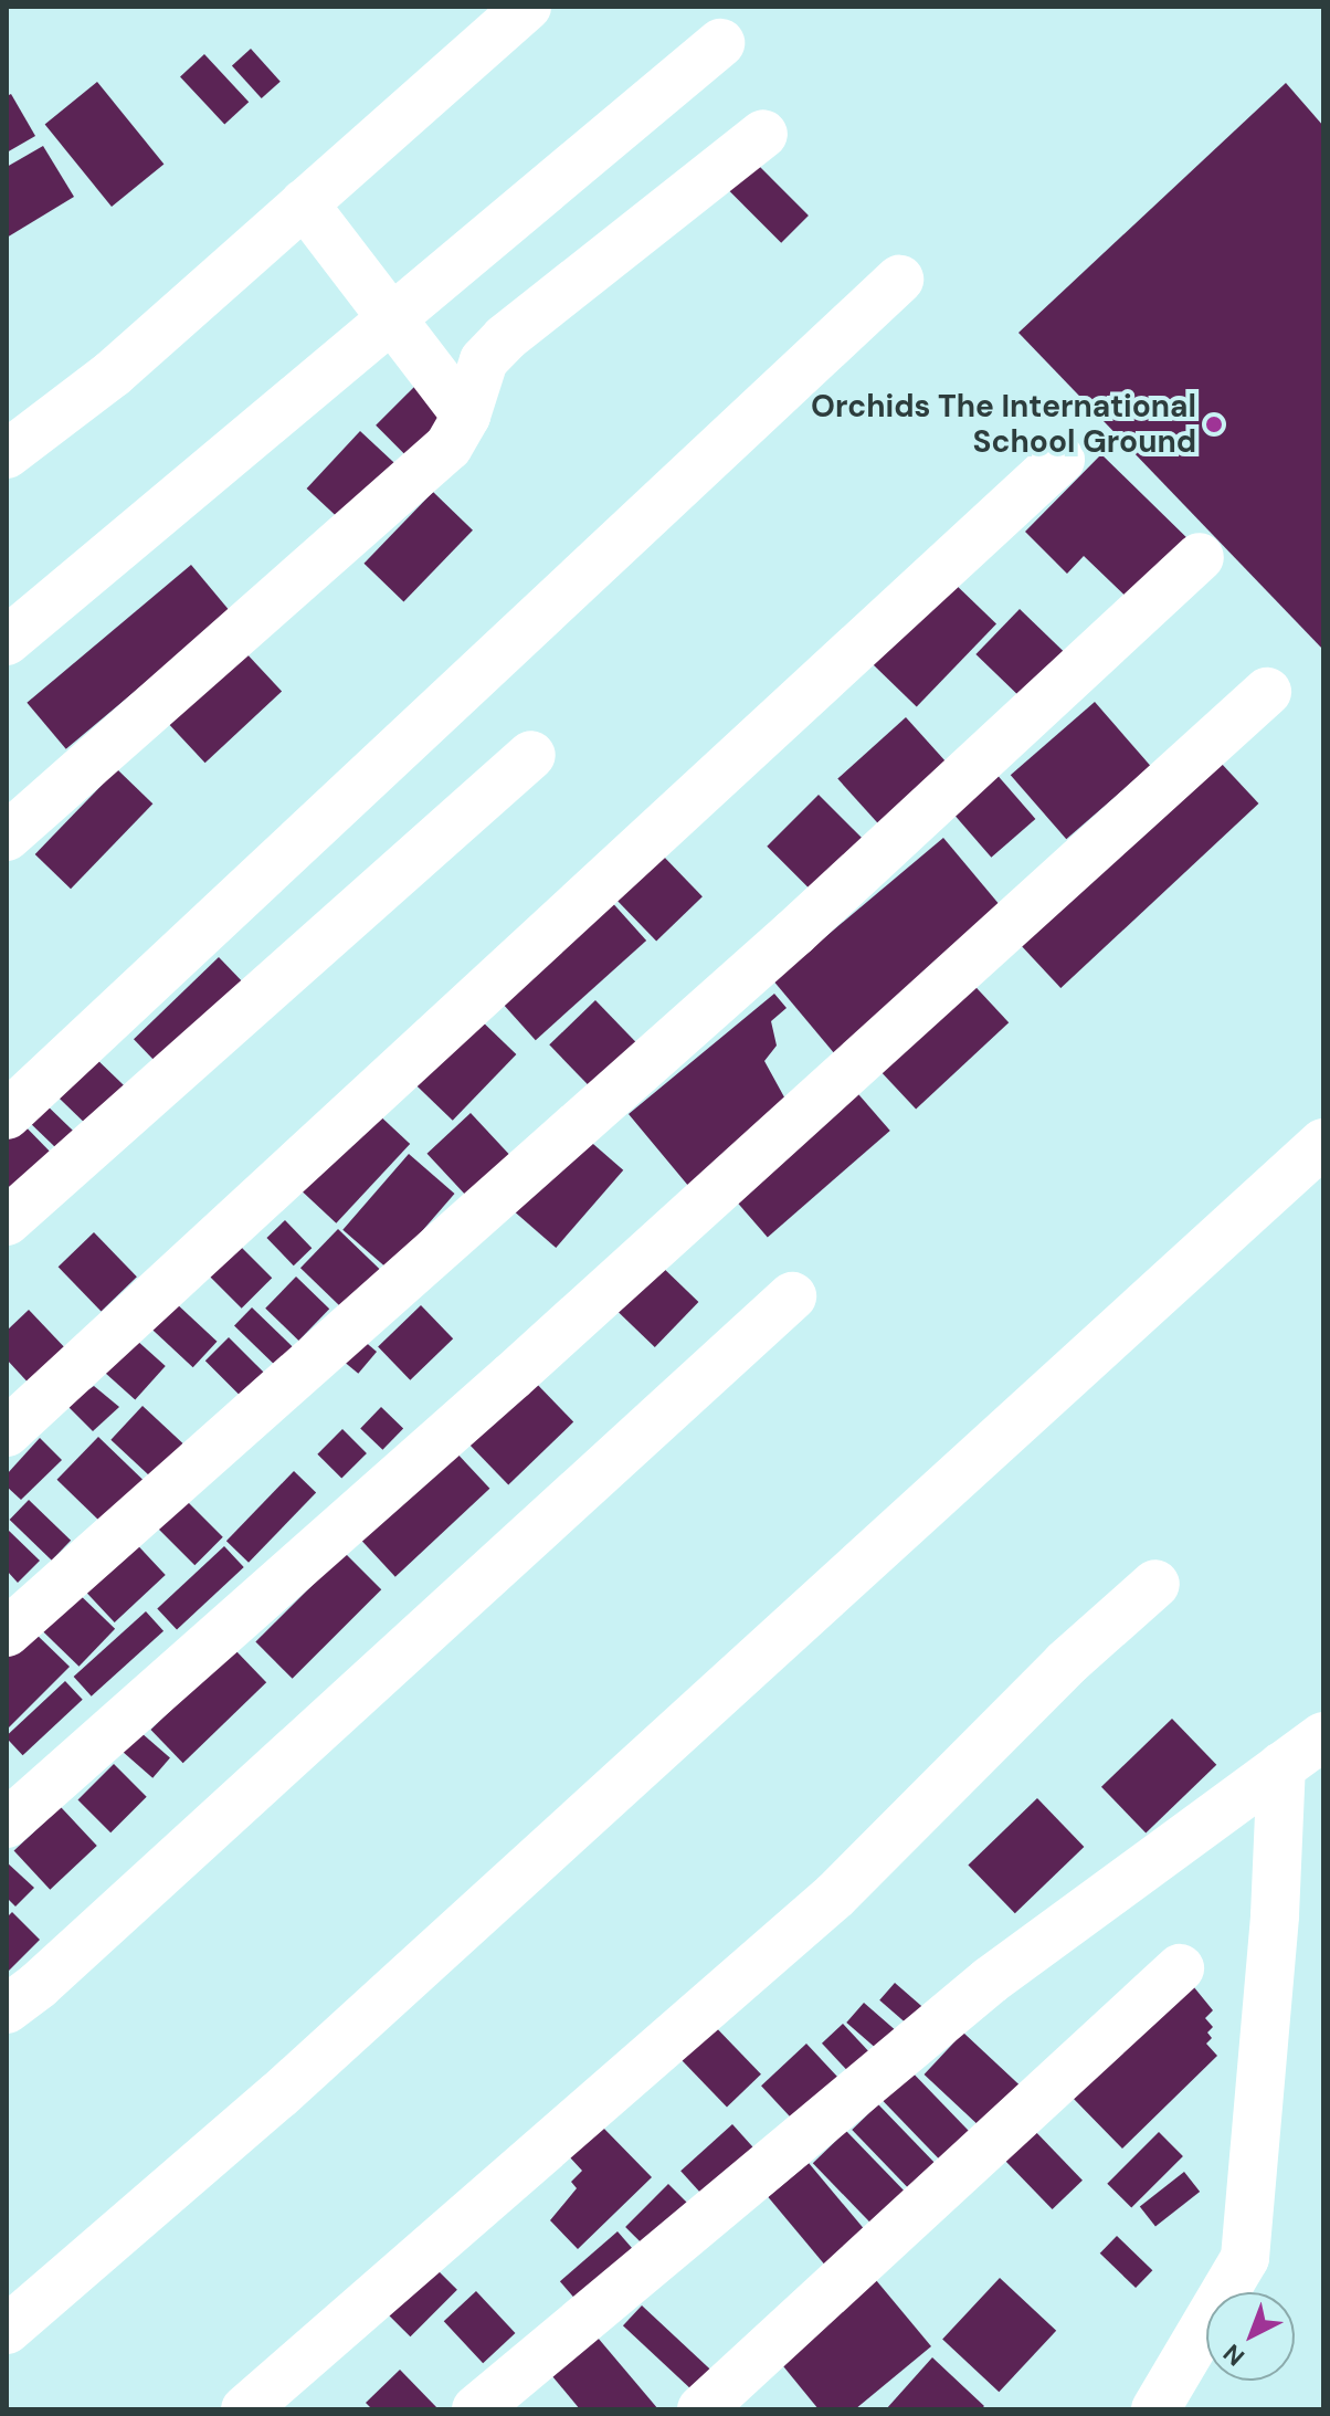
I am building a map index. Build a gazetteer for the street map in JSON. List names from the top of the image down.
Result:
{
  "places": ["Orchids The International School Ground"],
  "north": "bottom left"
}
